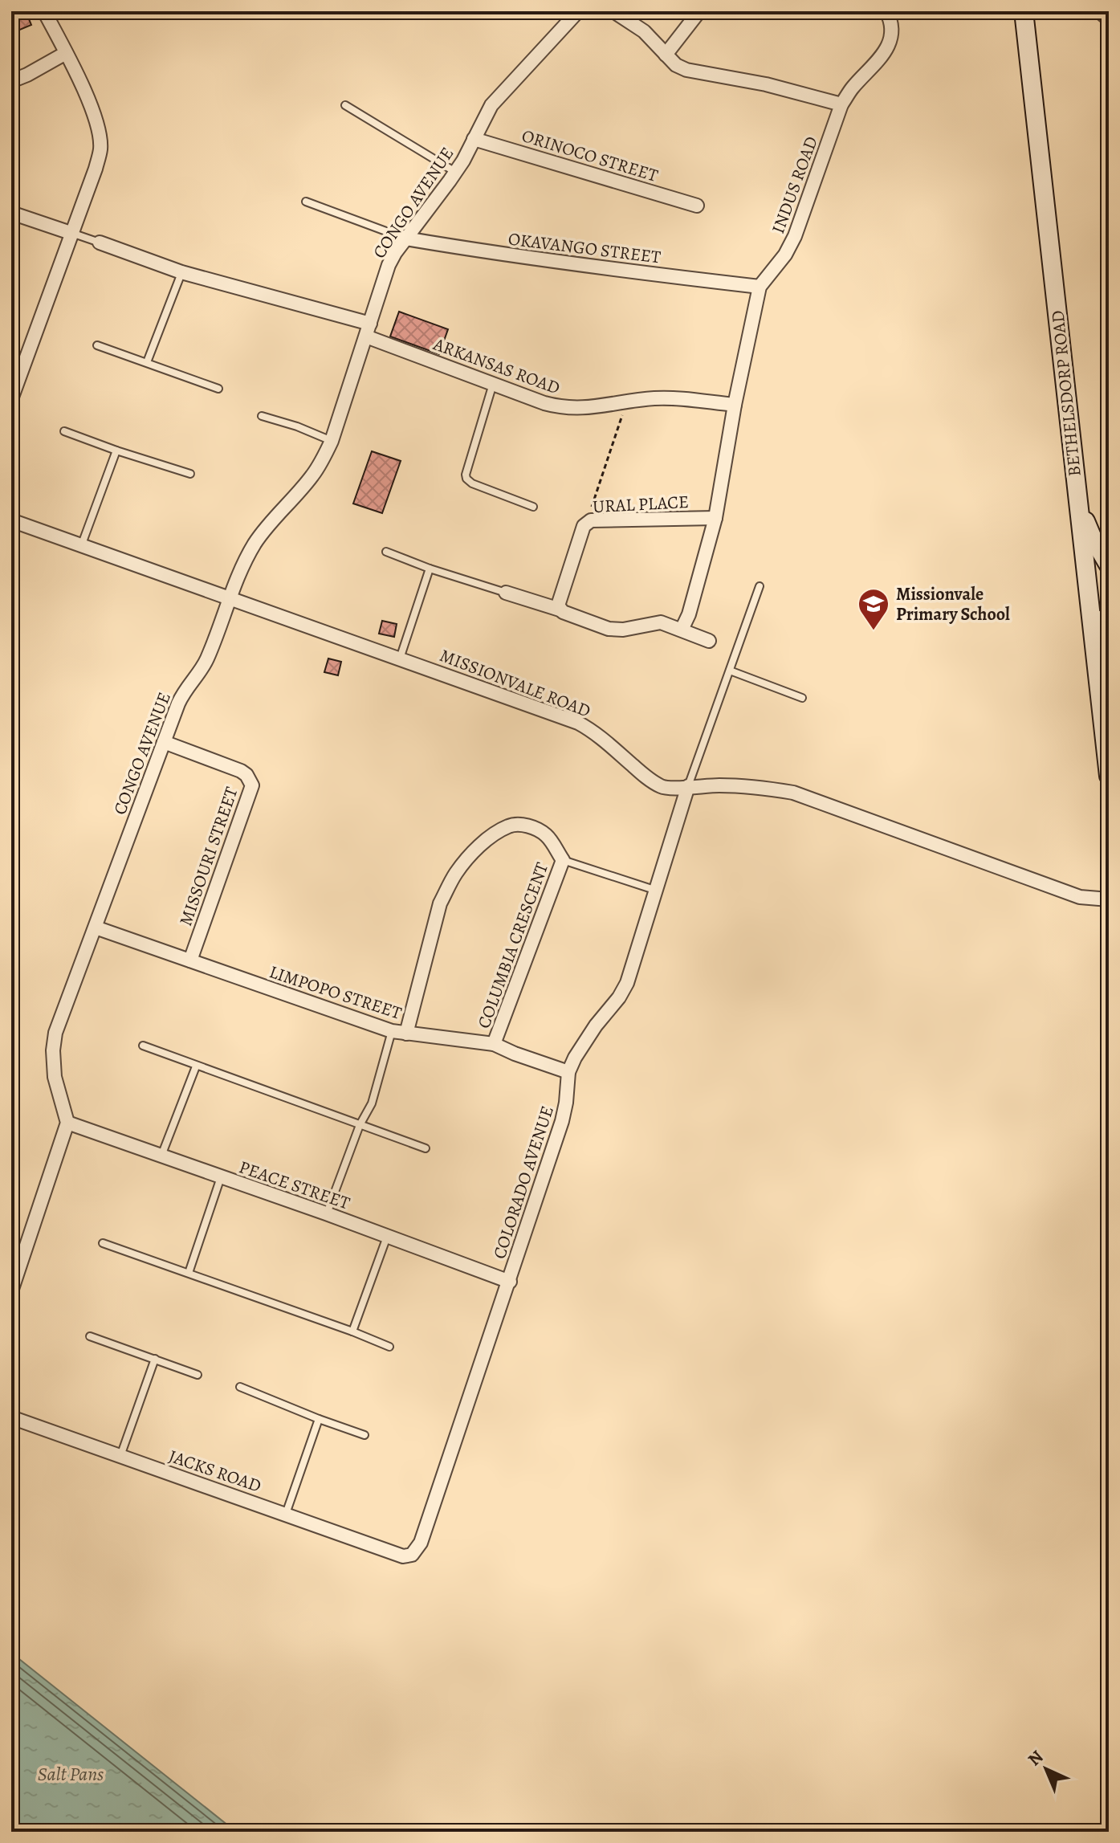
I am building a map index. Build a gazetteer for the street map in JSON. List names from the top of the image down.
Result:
{
  "streets": {
    "main road": ["BETHELSDORP ROAD"],
    "street": [
      "ORINOCO STREET",
      "INDUS ROAD",
      "CONGO AVENUE",
      "OKAVANGO STREET",
      "ARKANSAS ROAD",
      "URAL PLACE",
      "MISSIONVALE ROAD",
      "MISSOURI STREET",
      "COLUMBIA CRESCENT",
      "LIMPOPO STREET",
      "COLORADO AVENUE",
      "PEACE STREET",
      "JACKS ROAD"
    ]
  },
  "crossings": [
    ["ORINOCO STREET", "CONGO AVENUE"],
    ["INDUS ROAD", "OKAVANGO STREET"],
    ["INDUS ROAD", "ARKANSAS ROAD"],
    ["INDUS ROAD", "URAL PLACE"],
    ["CONGO AVENUE", "OKAVANGO STREET"],
    ["CONGO AVENUE", "ARKANSAS ROAD"],
    ["CONGO AVENUE", "MISSIONVALE ROAD"],
    ["CONGO AVENUE", "MISSOURI STREET"],
    ["CONGO AVENUE", "LIMPOPO STREET"],
    ["CONGO AVENUE", "PEACE STREET"],
    ["MISSIONVALE ROAD", "COLORADO AVENUE"],
    ["MISSOURI STREET", "LIMPOPO STREET"],
    ["COLUMBIA CRESCENT", "LIMPOPO STREET"],
    ["LIMPOPO STREET", "COLORADO AVENUE"],
    ["COLORADO AVENUE", "PEACE STREET"],
    ["COLORADO AVENUE", "JACKS ROAD"]
  ],
  "water": ["Salt Pans"],
  "places": {
    "school or university": ["Missionvale Primary School"]
  },
  "north": "top left"
}
